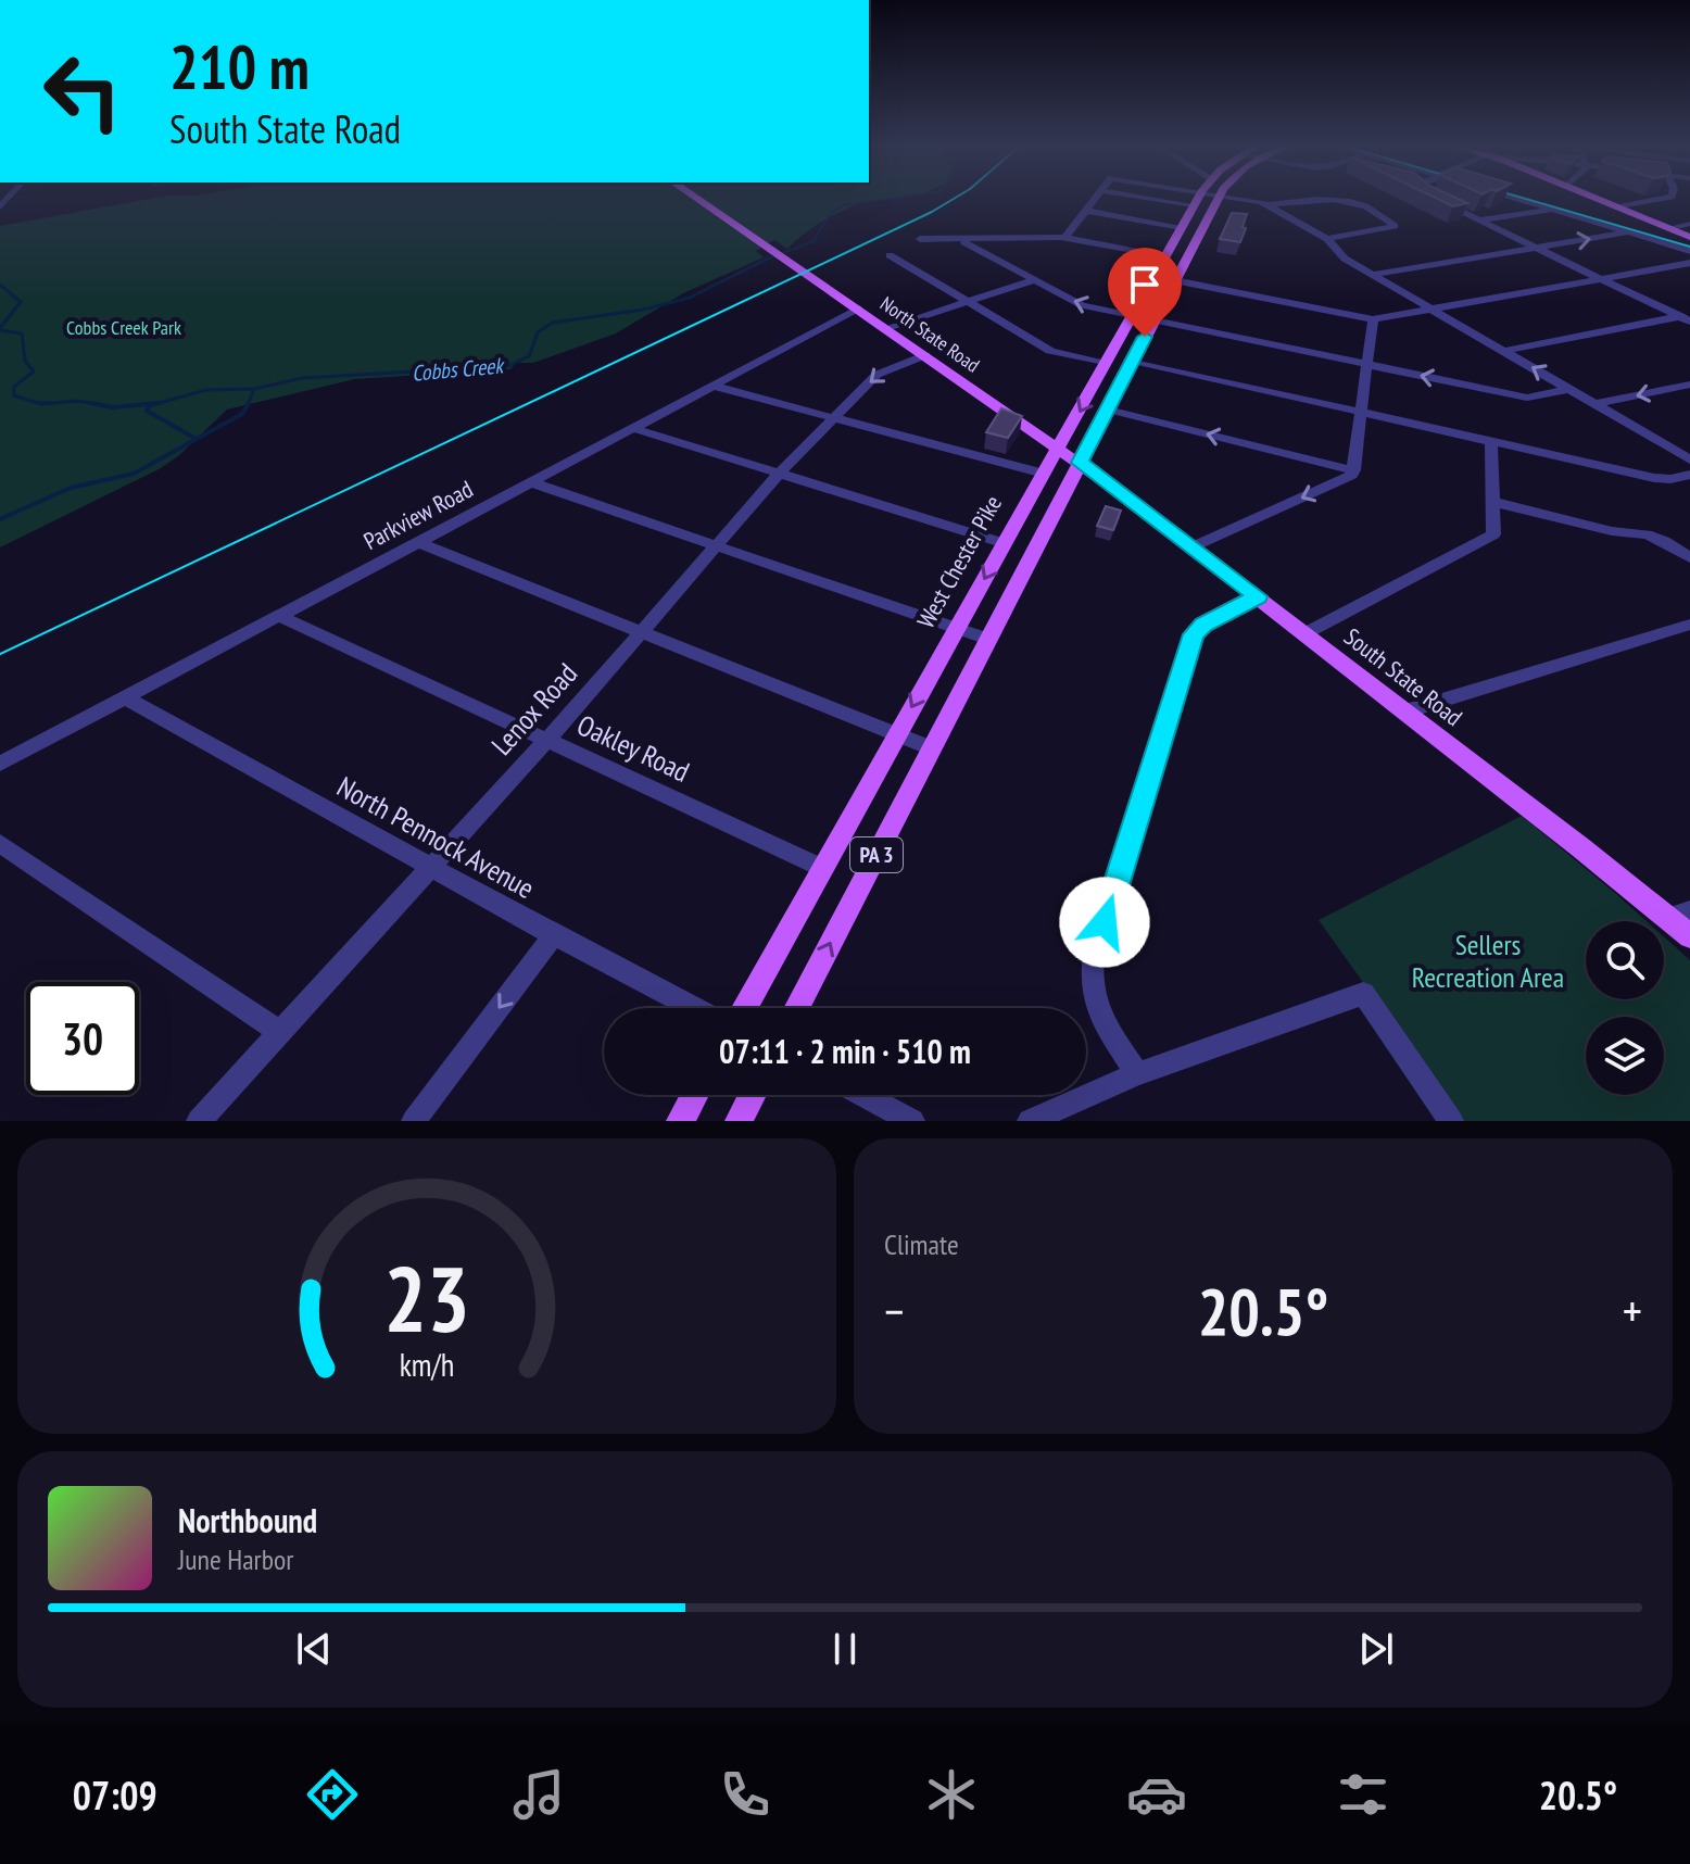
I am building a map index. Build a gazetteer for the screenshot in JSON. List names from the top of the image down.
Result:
{
  "streets": {
    "main road": [
      "North State Road",
      "West Chester Pike",
      "South State Road",
      "PA 3"
    ],
    "street": [
      "Parkview Road",
      "Lenox Road",
      "Oakley Road",
      "North Pennock Avenue"
    ]
  },
  "crossings": [
    ["North State Road", "Parkview Road"],
    ["North State Road", "West Chester Pike"],
    ["North State Road", "South State Road"],
    ["North State Road", "Lenox Road"],
    ["North State Road", "PA 3"],
    ["Parkview Road", "Oakley Road"],
    ["Parkview Road", "North Pennock Avenue"],
    ["West Chester Pike", "Oakley Road"],
    ["South State Road", "PA 3"],
    ["Lenox Road", "Oakley Road"],
    ["Lenox Road", "North Pennock Avenue"]
  ],
  "water": ["Cobbs Creek"],
  "parks": ["Cobbs Creek Park", "Sellers Recreation Area"],
  "page": {
    "turn": ["210 m", "South State Road"],
    "limit": "30",
    "trip": "07:11 · 2 min · 510 m",
    "tile": "Climate",
    "heat": ["−", "20.5°", "+"],
    "song": ["Northbound", "June Harbor"],
    "tabs": ["07:09", "20.5°"],
    "gauge": ["23", "km/h"]
  }
}
